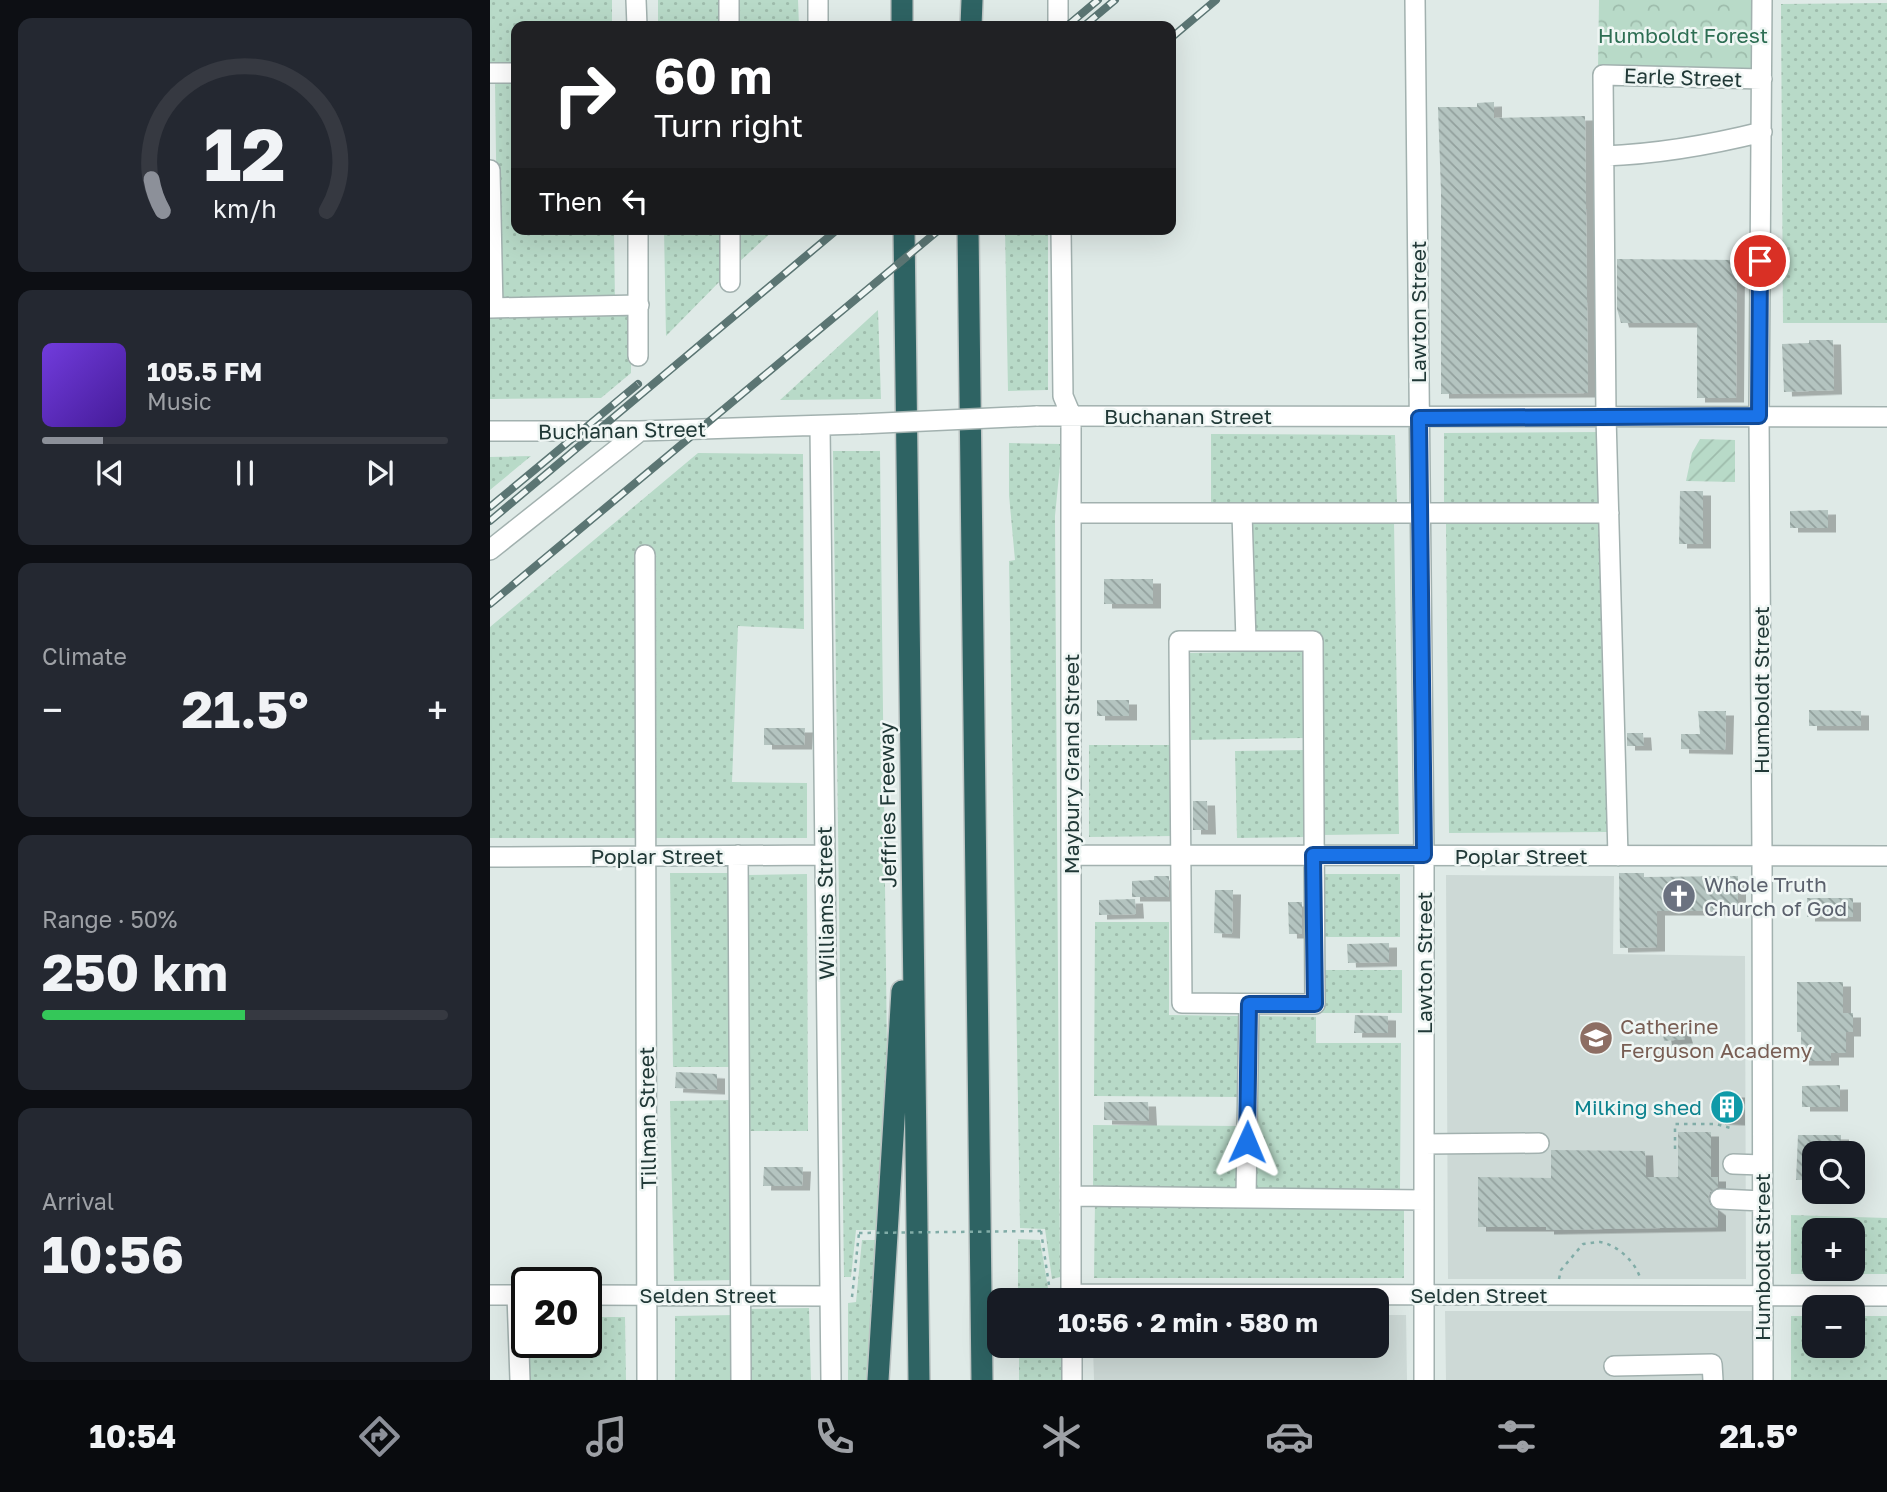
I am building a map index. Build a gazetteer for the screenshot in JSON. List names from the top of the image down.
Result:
{
  "streets": {
    "highway": ["Jeffries Freeway"],
    "street": [
      "Earle Street",
      "Lawton Street",
      "Buchanan Street",
      "Humboldt Street",
      "Maybury Grand Street",
      "Poplar Street",
      "Williams Street",
      "Tillman Street",
      "Selden Street"
    ]
  },
  "crossings": [
    ["Earle Street", "Humboldt Street"],
    ["Lawton Street", "Buchanan Street"],
    ["Lawton Street", "Poplar Street"],
    ["Lawton Street", "Selden Street"],
    ["Buchanan Street", "Humboldt Street"],
    ["Buchanan Street", "Maybury Grand Street"],
    ["Buchanan Street", "Williams Street"],
    ["Humboldt Street", "Poplar Street"],
    ["Humboldt Street", "Selden Street"],
    ["Maybury Grand Street", "Poplar Street"],
    ["Poplar Street", "Williams Street"],
    ["Poplar Street", "Tillman Street"],
    ["Williams Street", "Selden Street"],
    ["Tillman Street", "Selden Street"]
  ],
  "parks": ["Humboldt Forest"],
  "places": {
    "church": ["Whole Truth Church of God"],
    "school or university": ["Catherine Ferguson Academy"],
    "building": ["Milking shed"]
  },
  "page": {
    "turn": ["60 m", "Turn right"],
    "then": "Then",
    "song": ["105.5 FM", "Music"],
    "tile": [
      "Climate",
      ["Range · 50%", "250 km"],
      ["Arrival", "10:56"]
    ],
    "heat": ["−", "21.5°", "+"],
    "map_buttons": ["+", "−"],
    "limit": "20",
    "trip": "10:56 · 2 min · 580 m",
    "tabs": ["10:54", "21.5°"],
    "gauge": ["12", "km/h"]
  }
}
